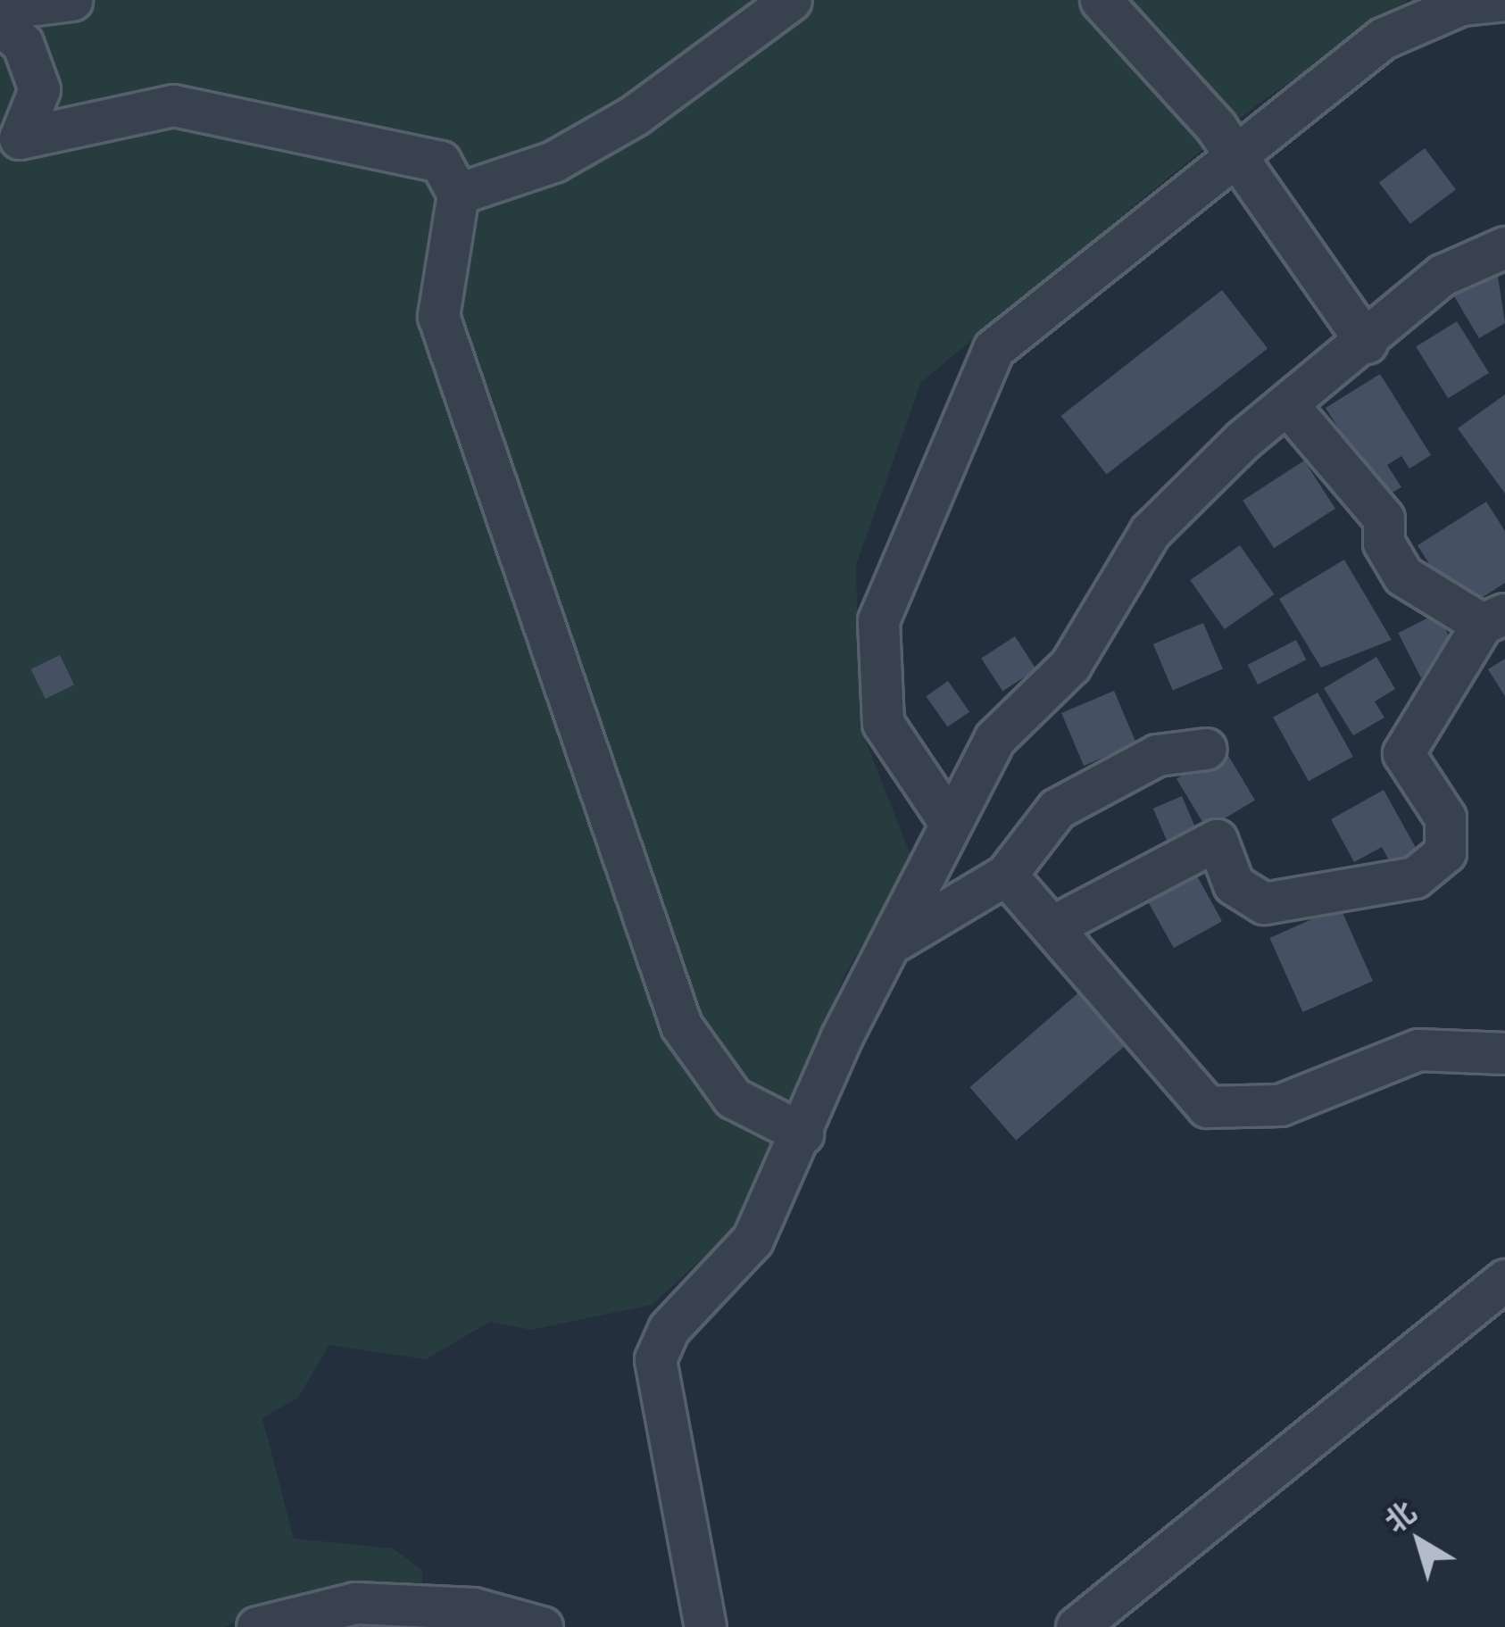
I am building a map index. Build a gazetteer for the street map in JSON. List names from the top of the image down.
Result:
{
  "north": "top left"
}
